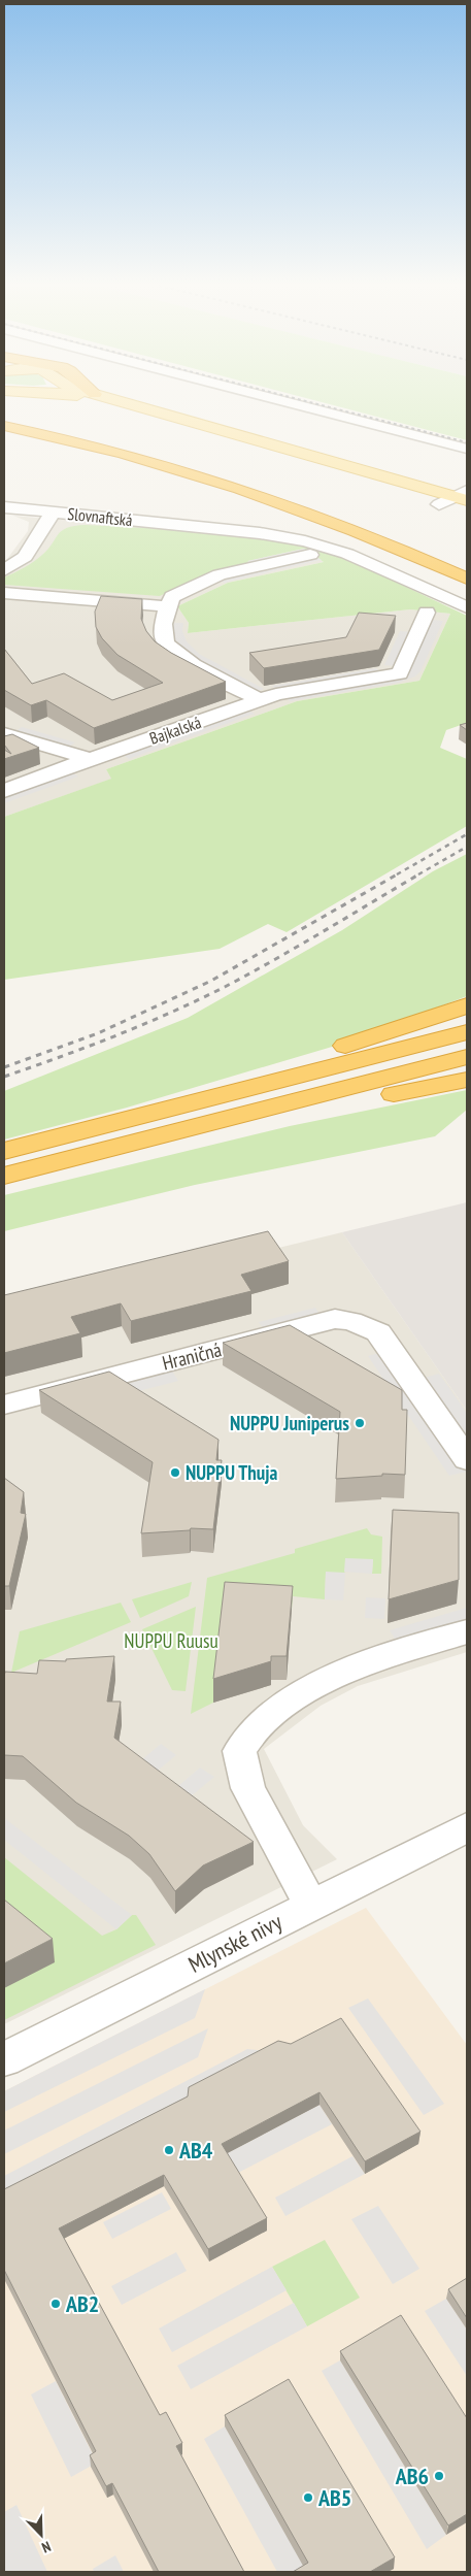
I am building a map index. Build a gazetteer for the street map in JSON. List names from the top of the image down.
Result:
{
  "streets": {
    "street": [
      "Slovnaftská",
      "Bajkalská",
      "Hraničná",
      "Mlynské nivy"
    ]
  },
  "parks": ["NUPPU Ruusu"],
  "places": [
    "NUPPU Juniperus",
    "NUPPU Thuja",
    "AB4",
    "AB2",
    "AB6",
    "AB5"
  ],
  "north": "bottom right"
}
